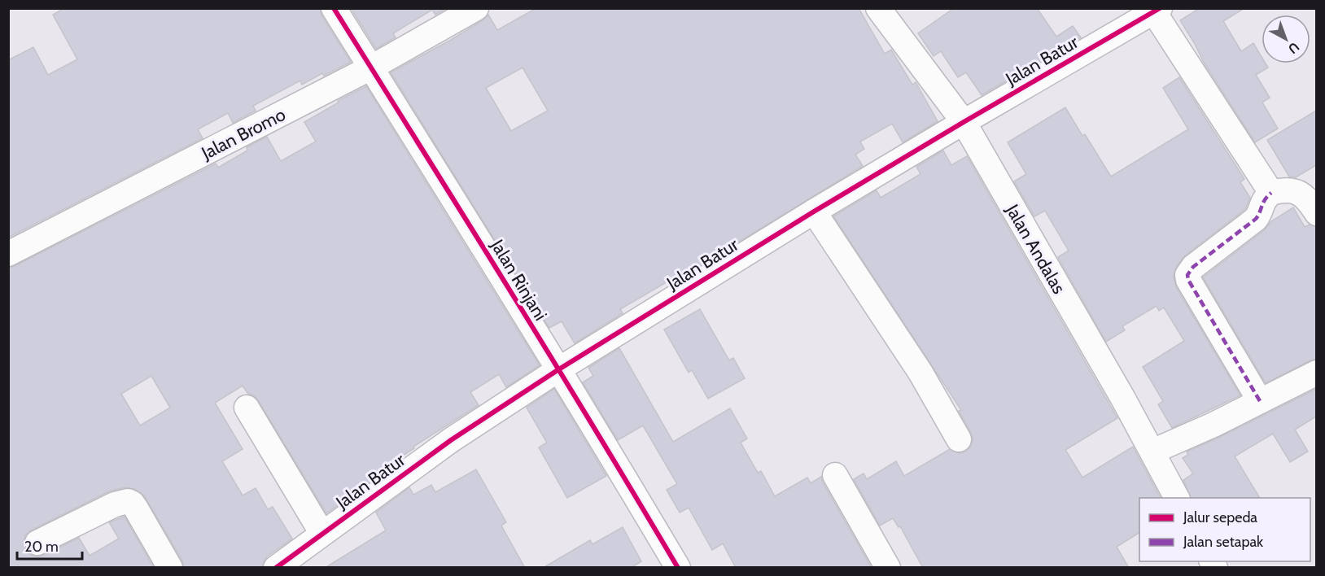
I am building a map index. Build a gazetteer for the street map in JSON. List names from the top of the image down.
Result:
{
  "streets": {
    "street": [
      "Jalan Batur",
      "Jalan Bromo",
      "Jalan Andalas",
      "Jalan Rinjani"
    ]
  },
  "crossings": [
    ["Jalan Batur", "Jalan Andalas"],
    ["Jalan Batur", "Jalan Rinjani"],
    ["Jalan Bromo", "Jalan Rinjani"]
  ],
  "legend": ["Jalur sepeda", "Jalan setapak"],
  "scale_bar": "20 m",
  "north": "bottom right"
}
